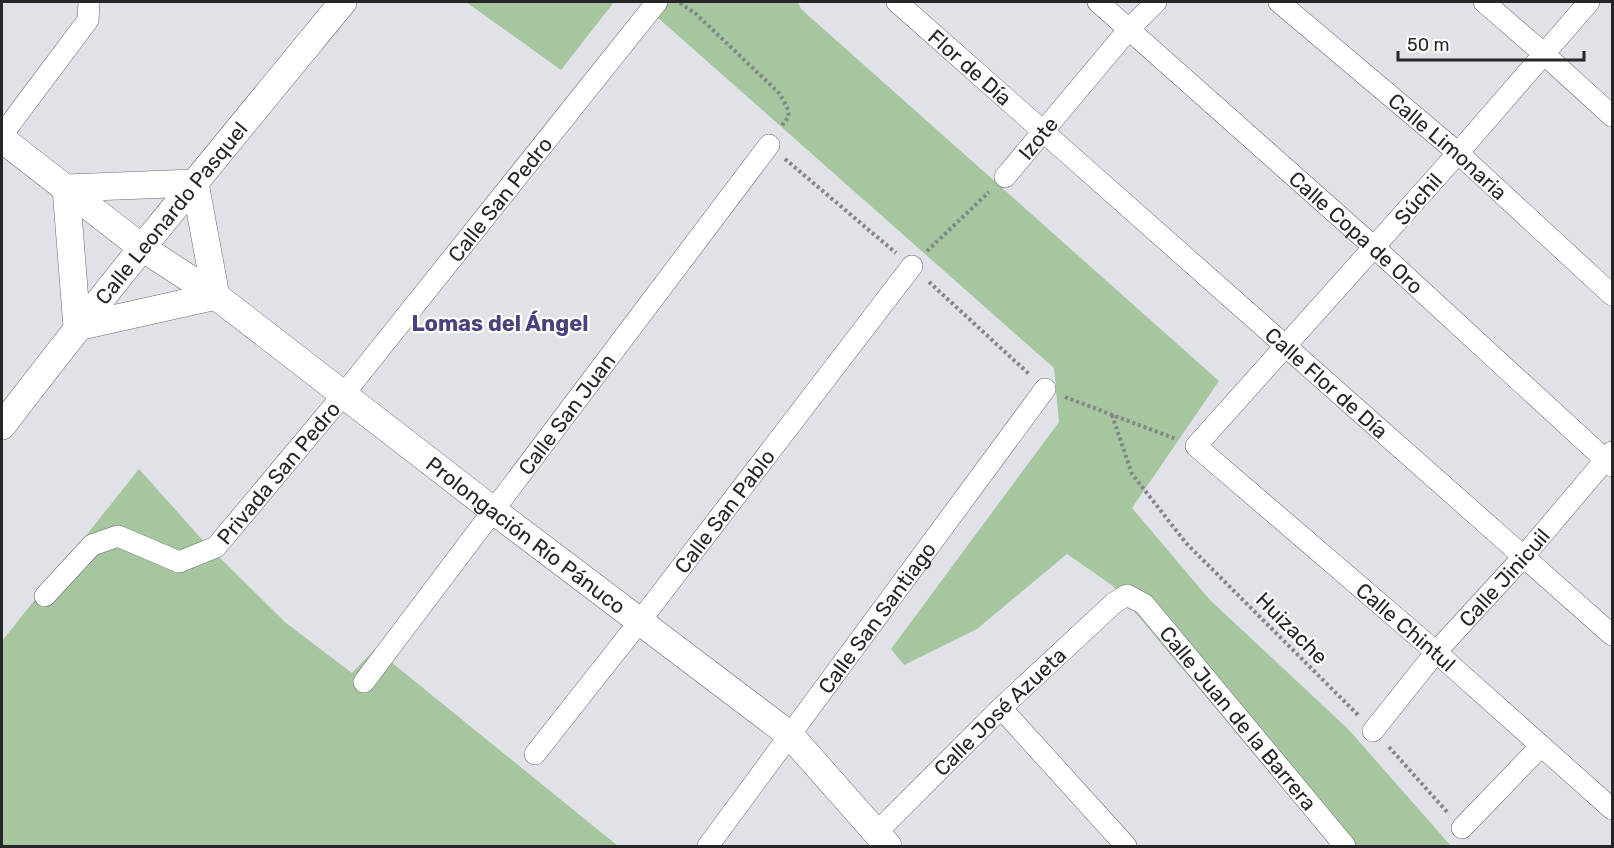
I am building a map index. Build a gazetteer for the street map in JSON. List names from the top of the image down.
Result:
{
  "streets": {
    "street": [
      "Flor de Día",
      "Izote",
      "Calle Limonaria",
      "Calle San Pedro",
      "Súchil",
      "Calle Leonardo Pasquel",
      "Calle Copa de Oro",
      "Calle Flor de Día",
      "Calle San Juan",
      "Privada San Pedro",
      "Calle San Pablo",
      "Prolongación Río Pánuco",
      "Calle Jinicuil",
      "Calle San Santiago",
      "Calle Chintul",
      "Calle José Azueta",
      "Calle Juan de la Barrera"
    ],
    "path": ["Huizache"]
  },
  "crossings": [
    ["Flor de Día", "Izote"],
    ["Flor de Día", "Calle Flor de Día"],
    ["Izote", "Calle Copa de Oro"],
    ["Izote", "Calle Flor de Día"],
    ["Izote", "Calle San Pablo"],
    ["Calle Limonaria", "Súchil"],
    ["Calle San Pedro", "Privada San Pedro"],
    ["Calle San Pedro", "Prolongación Río Pánuco"],
    ["Súchil", "Calle Copa de Oro"],
    ["Súchil", "Calle Flor de Día"],
    ["Súchil", "Calle Chintul"],
    ["Calle Leonardo Pasquel", "Prolongación Río Pánuco"],
    ["Calle Copa de Oro", "Calle Jinicuil"],
    ["Calle Flor de Día", "Calle Jinicuil"],
    ["Calle San Juan", "Prolongación Río Pánuco"],
    ["Privada San Pedro", "Prolongación Río Pánuco"],
    ["Calle San Pablo", "Prolongación Río Pánuco"],
    ["Prolongación Río Pánuco", "Calle San Santiago"],
    ["Prolongación Río Pánuco", "Calle José Azueta"],
    ["Calle Jinicuil", "Calle Chintul"],
    ["Calle Jinicuil", "Huizache"],
    ["Calle José Azueta", "Calle Juan de la Barrera"]
  ],
  "districts": ["Lomas del Ángel"],
  "scale_bar": "50 m"
}
